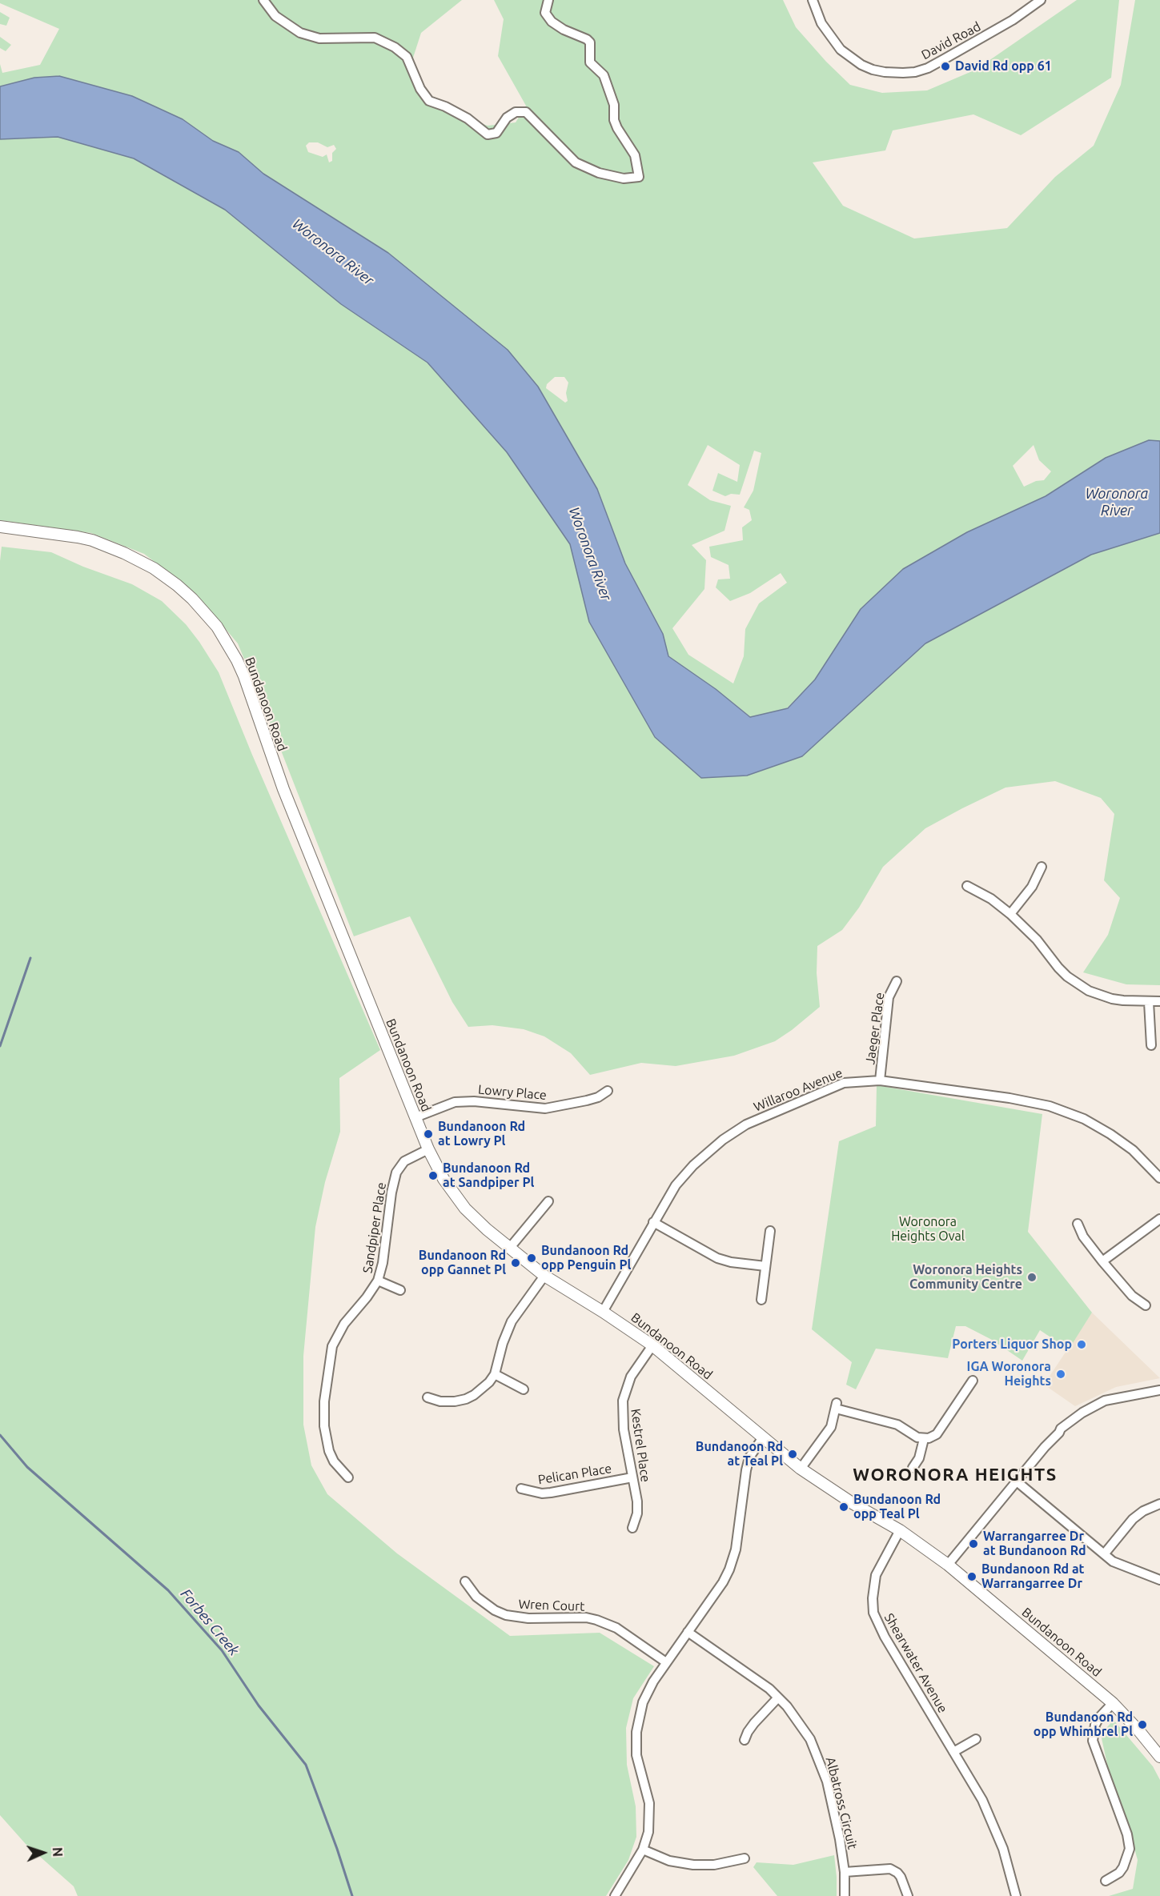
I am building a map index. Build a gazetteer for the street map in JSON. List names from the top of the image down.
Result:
{
  "streets": {
    "street": [
      "David Road",
      "Bundanoon Road",
      "Jaeger Place",
      "Willaroo Avenue",
      "Lowry Place",
      "Sandpiper Place",
      "Kestrel Place",
      "Pelican Place",
      "Wren Court",
      "Shearwater Avenue",
      "Albatross Circuit"
    ]
  },
  "crossings": [
    ["Bundanoon Road", "Willaroo Avenue"],
    ["Bundanoon Road", "Lowry Place"],
    ["Bundanoon Road", "Sandpiper Place"],
    ["Bundanoon Road", "Kestrel Place"],
    ["Bundanoon Road", "Shearwater Avenue"],
    ["Jaeger Place", "Willaroo Avenue"],
    ["Kestrel Place", "Pelican Place"]
  ],
  "districts": ["WORONORA HEIGHTS"],
  "water": ["Woronora River", "Forbes Creek"],
  "parks": ["Woronora Heights Oval"],
  "places": [
    "David Rd opp 61",
    "Bundanoon Rd at Lowry Pl",
    "Bundanoon Rd at Sandpiper Pl",
    "Bundanoon Rd opp Penguin Pl",
    "Bundanoon Rd opp Gannet Pl",
    "Woronora Heights Community Centre",
    "Porters Liquor Shop",
    "IGA Woronora Heights",
    "Bundanoon Rd at Teal Pl",
    "Bundanoon Rd opp Teal Pl",
    "Warrangarree Dr at Bundanoon Rd",
    "Bundanoon Rd at Warrangarree Dr",
    "Bundanoon Rd opp Whimbrel Pl"
  ],
  "north": "right"
}
